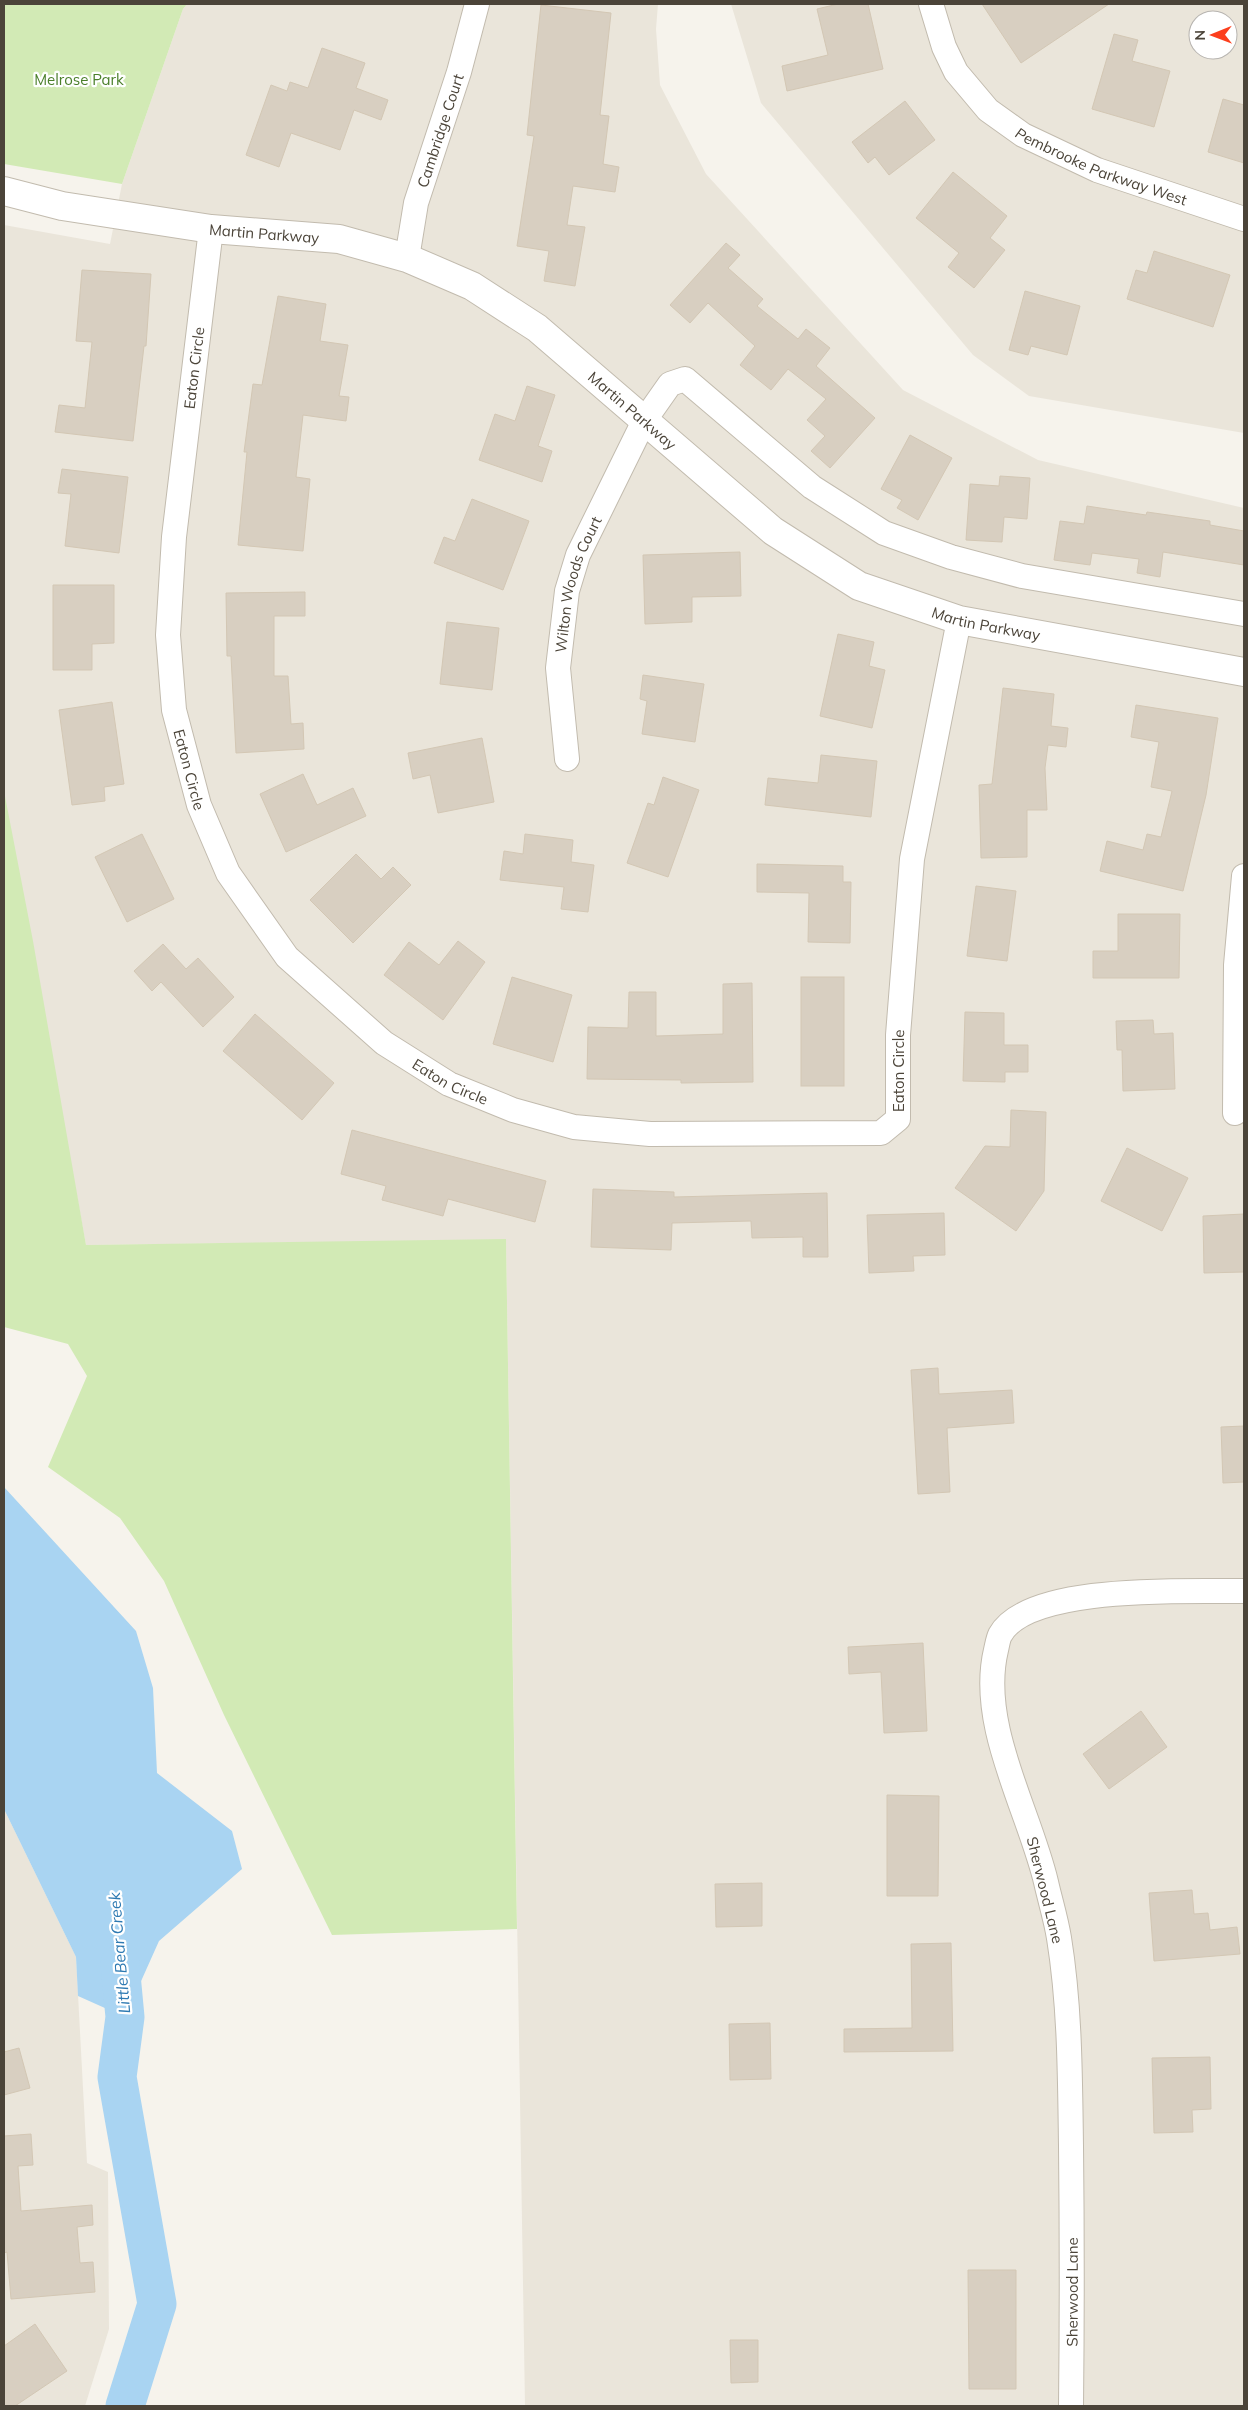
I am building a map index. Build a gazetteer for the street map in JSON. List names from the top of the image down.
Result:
{
  "streets": {
    "street": [
      "Cambridge Court",
      "Pembrooke Parkway West",
      "Martin Parkway",
      "Eaton Circle",
      "Wilton Woods Court",
      "Sherwood Lane"
    ]
  },
  "crossings": [
    ["Cambridge Court", "Martin Parkway"],
    ["Martin Parkway", "Eaton Circle"],
    ["Martin Parkway", "Wilton Woods Court"]
  ],
  "water": ["Little Bear Creek"],
  "parks": ["Melrose Park"],
  "north": "left"
}
